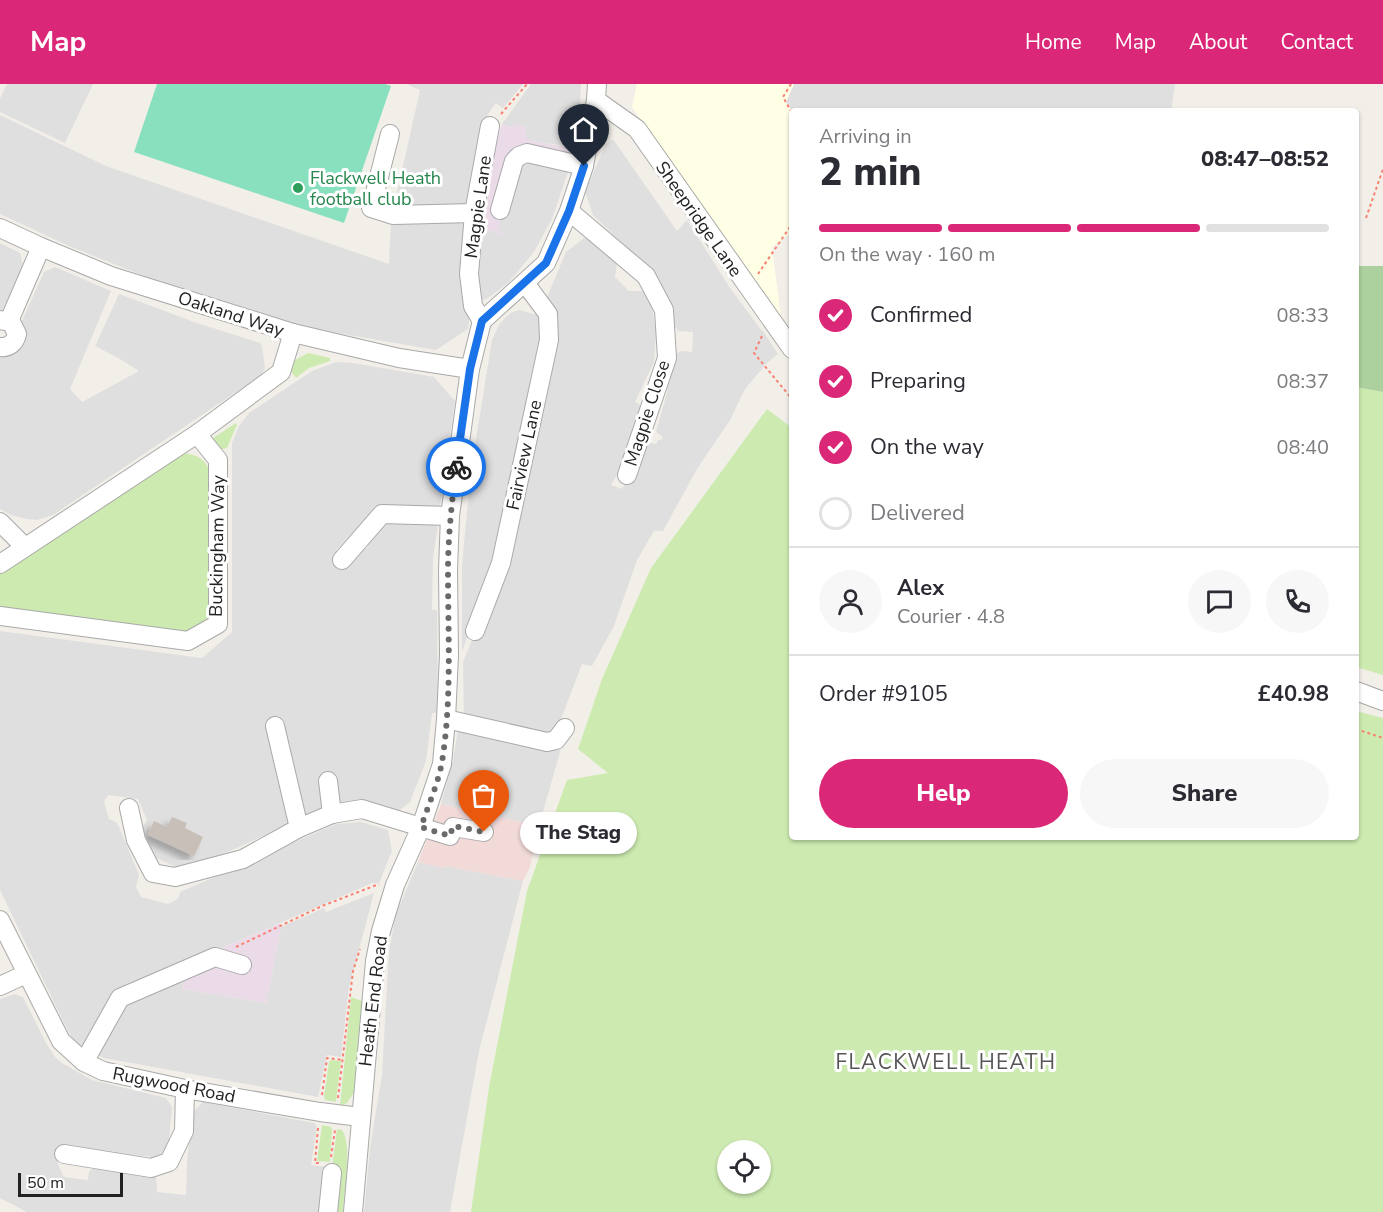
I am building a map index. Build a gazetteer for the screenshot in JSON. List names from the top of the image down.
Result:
{
  "streets": {
    "street": [
      "Magpie Lane",
      "Sheepridge Lane",
      "Oakland Way",
      "Magpie Close",
      "Fairview Lane",
      "Buckingham Way",
      "Heath End Road",
      "Rugwood Road"
    ]
  },
  "crossings": [
    ["Magpie Lane", "Heath End Road"],
    ["Oakland Way", "Heath End Road"],
    ["Heath End Road", "Rugwood Road"]
  ],
  "districts": ["FLACKWELL HEATH"],
  "places": ["Flackwell Heath football club", "The Stag"],
  "scale_bar": "50 m",
  "page": {
    "header": "Map",
    "nav": [
      "Home",
      "Map",
      "About",
      "Contact"
    ],
    "heading": ["2 min", "Arriving in", "08:47–08:52"],
    "panel": [
      "Alex",
      "Courier · 4.8",
      "Order #9105",
      "£40.98"
    ],
    "bar": "On the way · 160 m",
    "list": [
      ["Confirmed", "08:33"],
      ["Preparing", "08:37"],
      ["On the way", "08:40"],
      "Delivered"
    ],
    "buttons": ["Help", "Share"],
    "bubble": "The Stag",
    "scale": "50 m"
  }
}
